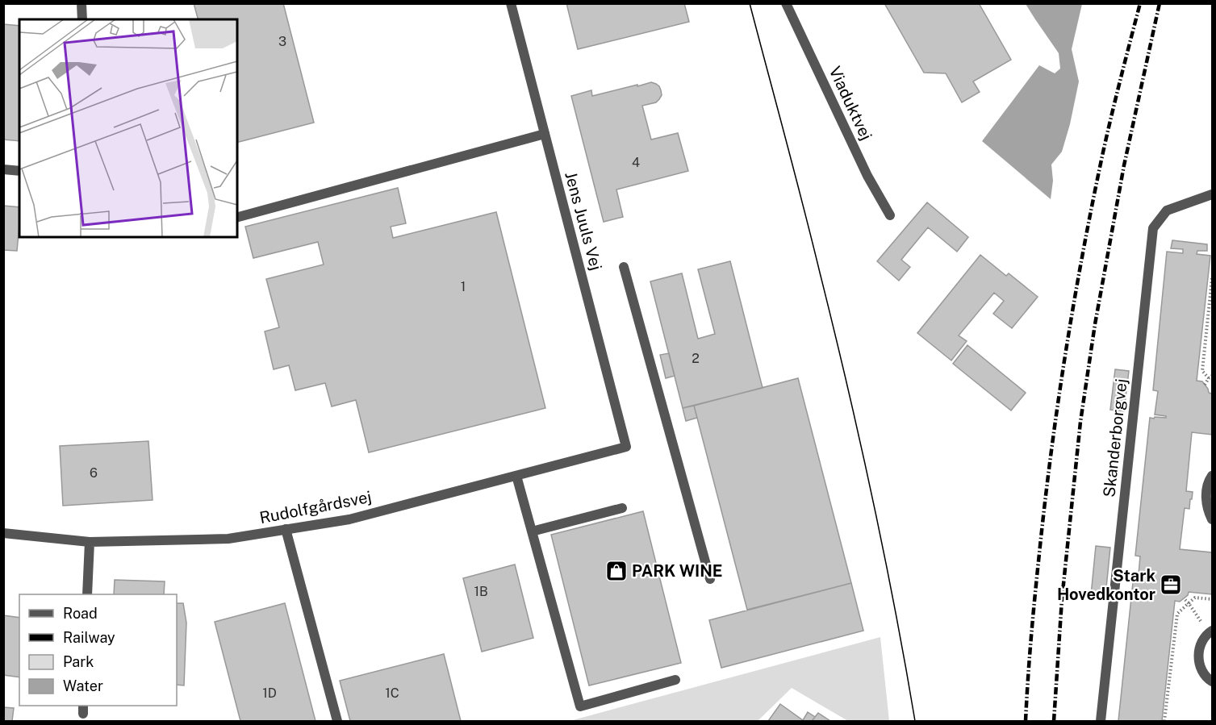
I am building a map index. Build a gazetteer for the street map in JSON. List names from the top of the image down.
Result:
{
  "streets": {
    "street": [
      "Viaduktvej",
      "Jens Juuls Vej",
      "Skanderborgvej",
      "Rudolfgårdsvej"
    ]
  },
  "crossings": [
    ["Jens Juuls Vej", "Rudolfgårdsvej"]
  ],
  "places": {
    "shop": ["PARK WINE"],
    "office": ["Stark Hovedkontor"]
  },
  "house_numbers": [
    "3",
    "4",
    "1",
    "2",
    "6",
    "1B",
    "1D",
    "1C"
  ],
  "legend": [
    "Road",
    "Railway",
    "Park",
    "Water"
  ]
}
